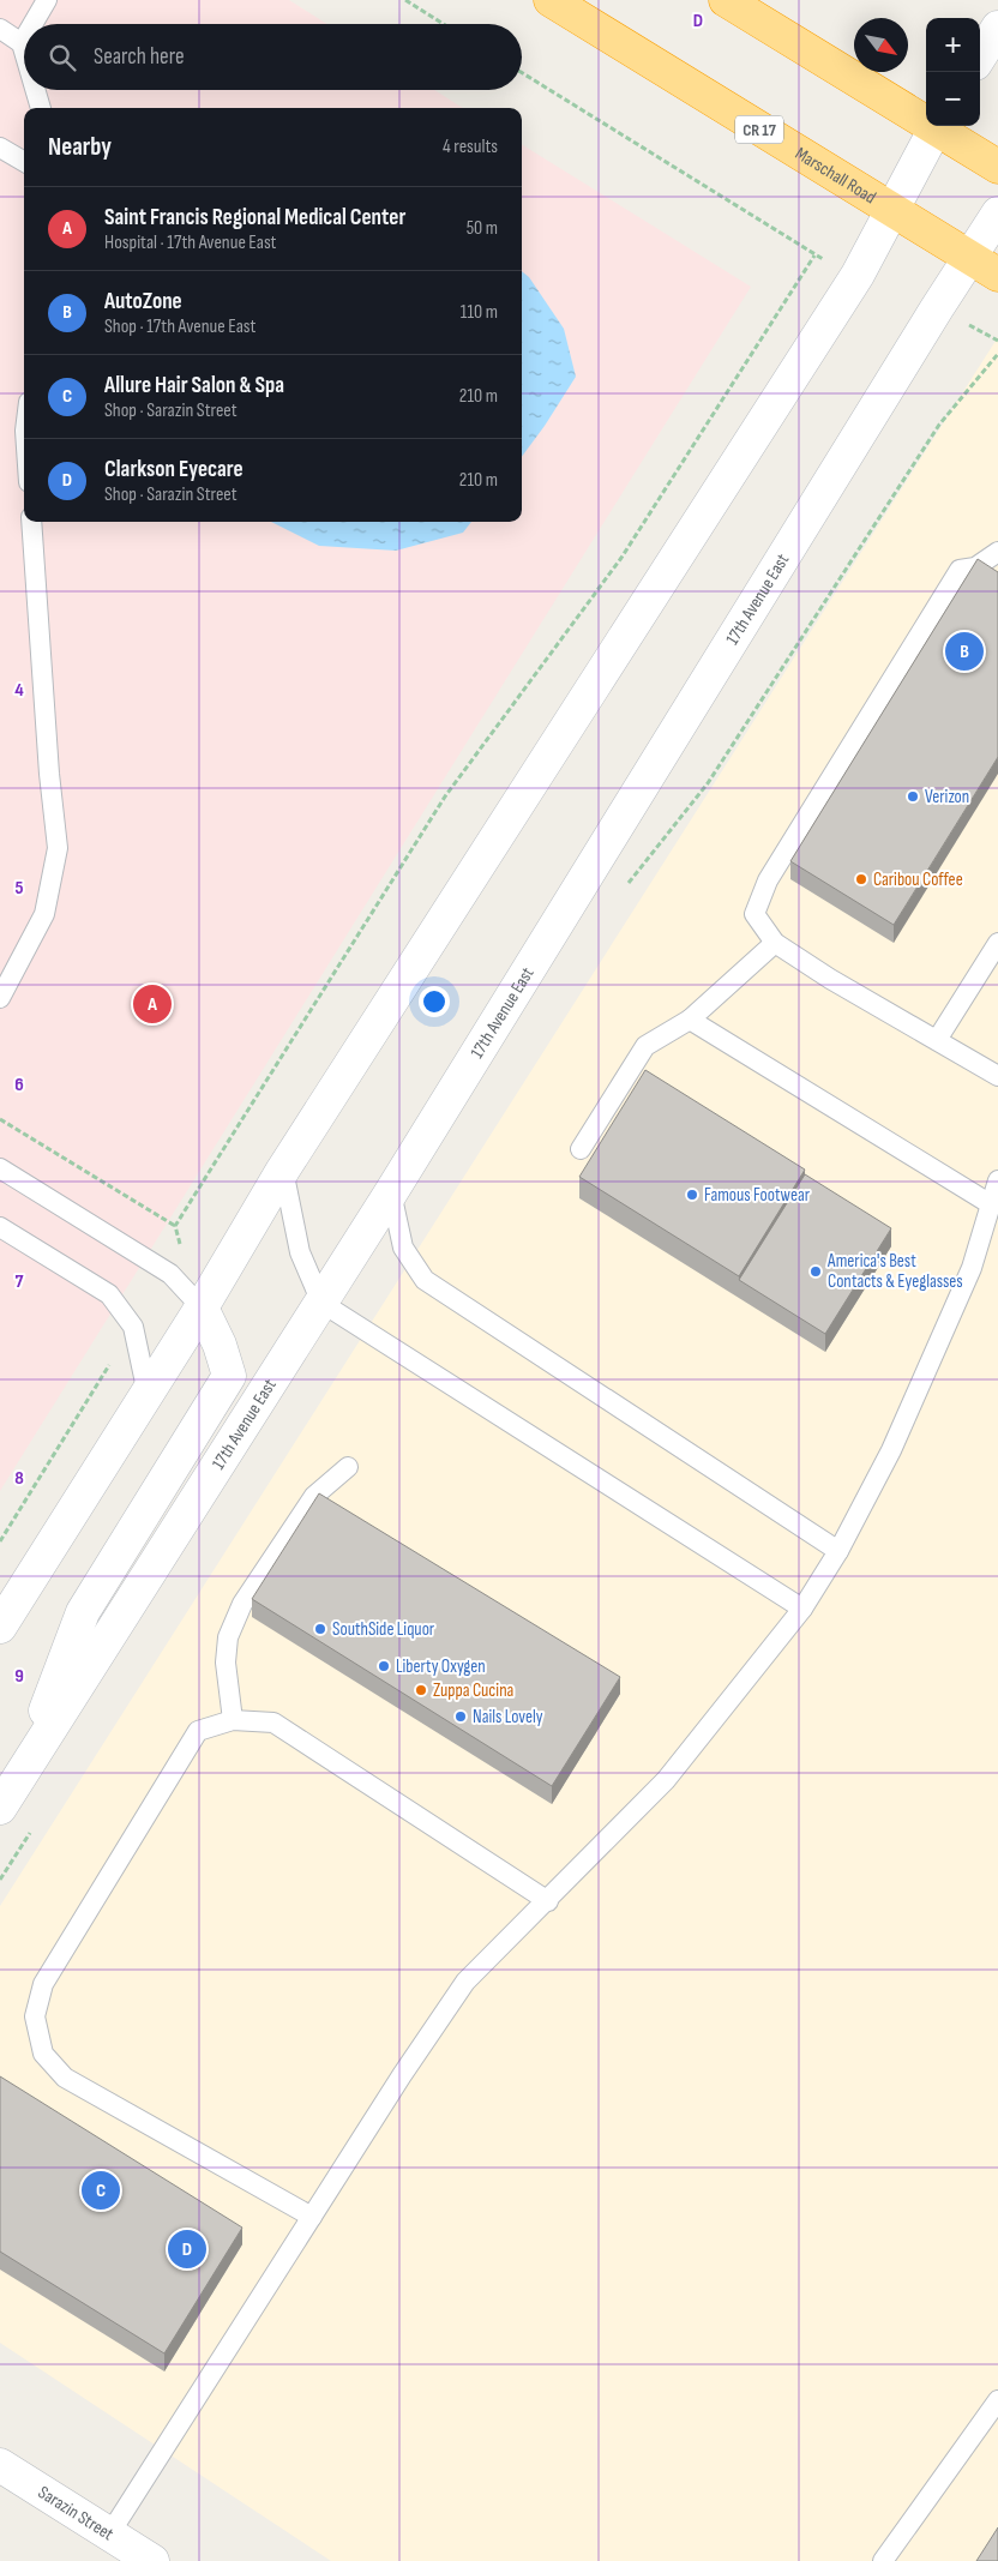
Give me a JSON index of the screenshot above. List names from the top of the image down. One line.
{"streets":{"highway":["CR 17","Marschall Road"],"street":["17th Avenue East","Sarazin Street"]},"crossings":[["Marschall Road","17th Avenue East"]],"places":["Verizon","Caribou Coffee","Famous Footwear","America's Best Contacts & Eyeglasses","SouthSide Liquor","Liberty Oxygen","Zuppa Cucina","Nails Lovely"],"north":"bottom right","page":{"map_buttons":["+","−"],"search":"Search here","heading":["Nearby","4 results"],"list":[{"mark":"A","name":"Saint Francis Regional Medical Center","note":"Hospital · 17th Avenue East","value":"50 m"},{"mark":"B","name":"AutoZone","note":"Shop · 17th Avenue East","value":"110 m"},{"mark":"C","name":"Allure Hair Salon & Spa","note":"Shop · Sarazin Street","value":"210 m"},{"mark":"D","name":"Clarkson Eyecare","note":"Shop · Sarazin Street","value":"210 m"}],"pins":["B","A","C","D"]},"grid":{"columns":["D"],"rows":["4","5","6","7","8","9"]}}
